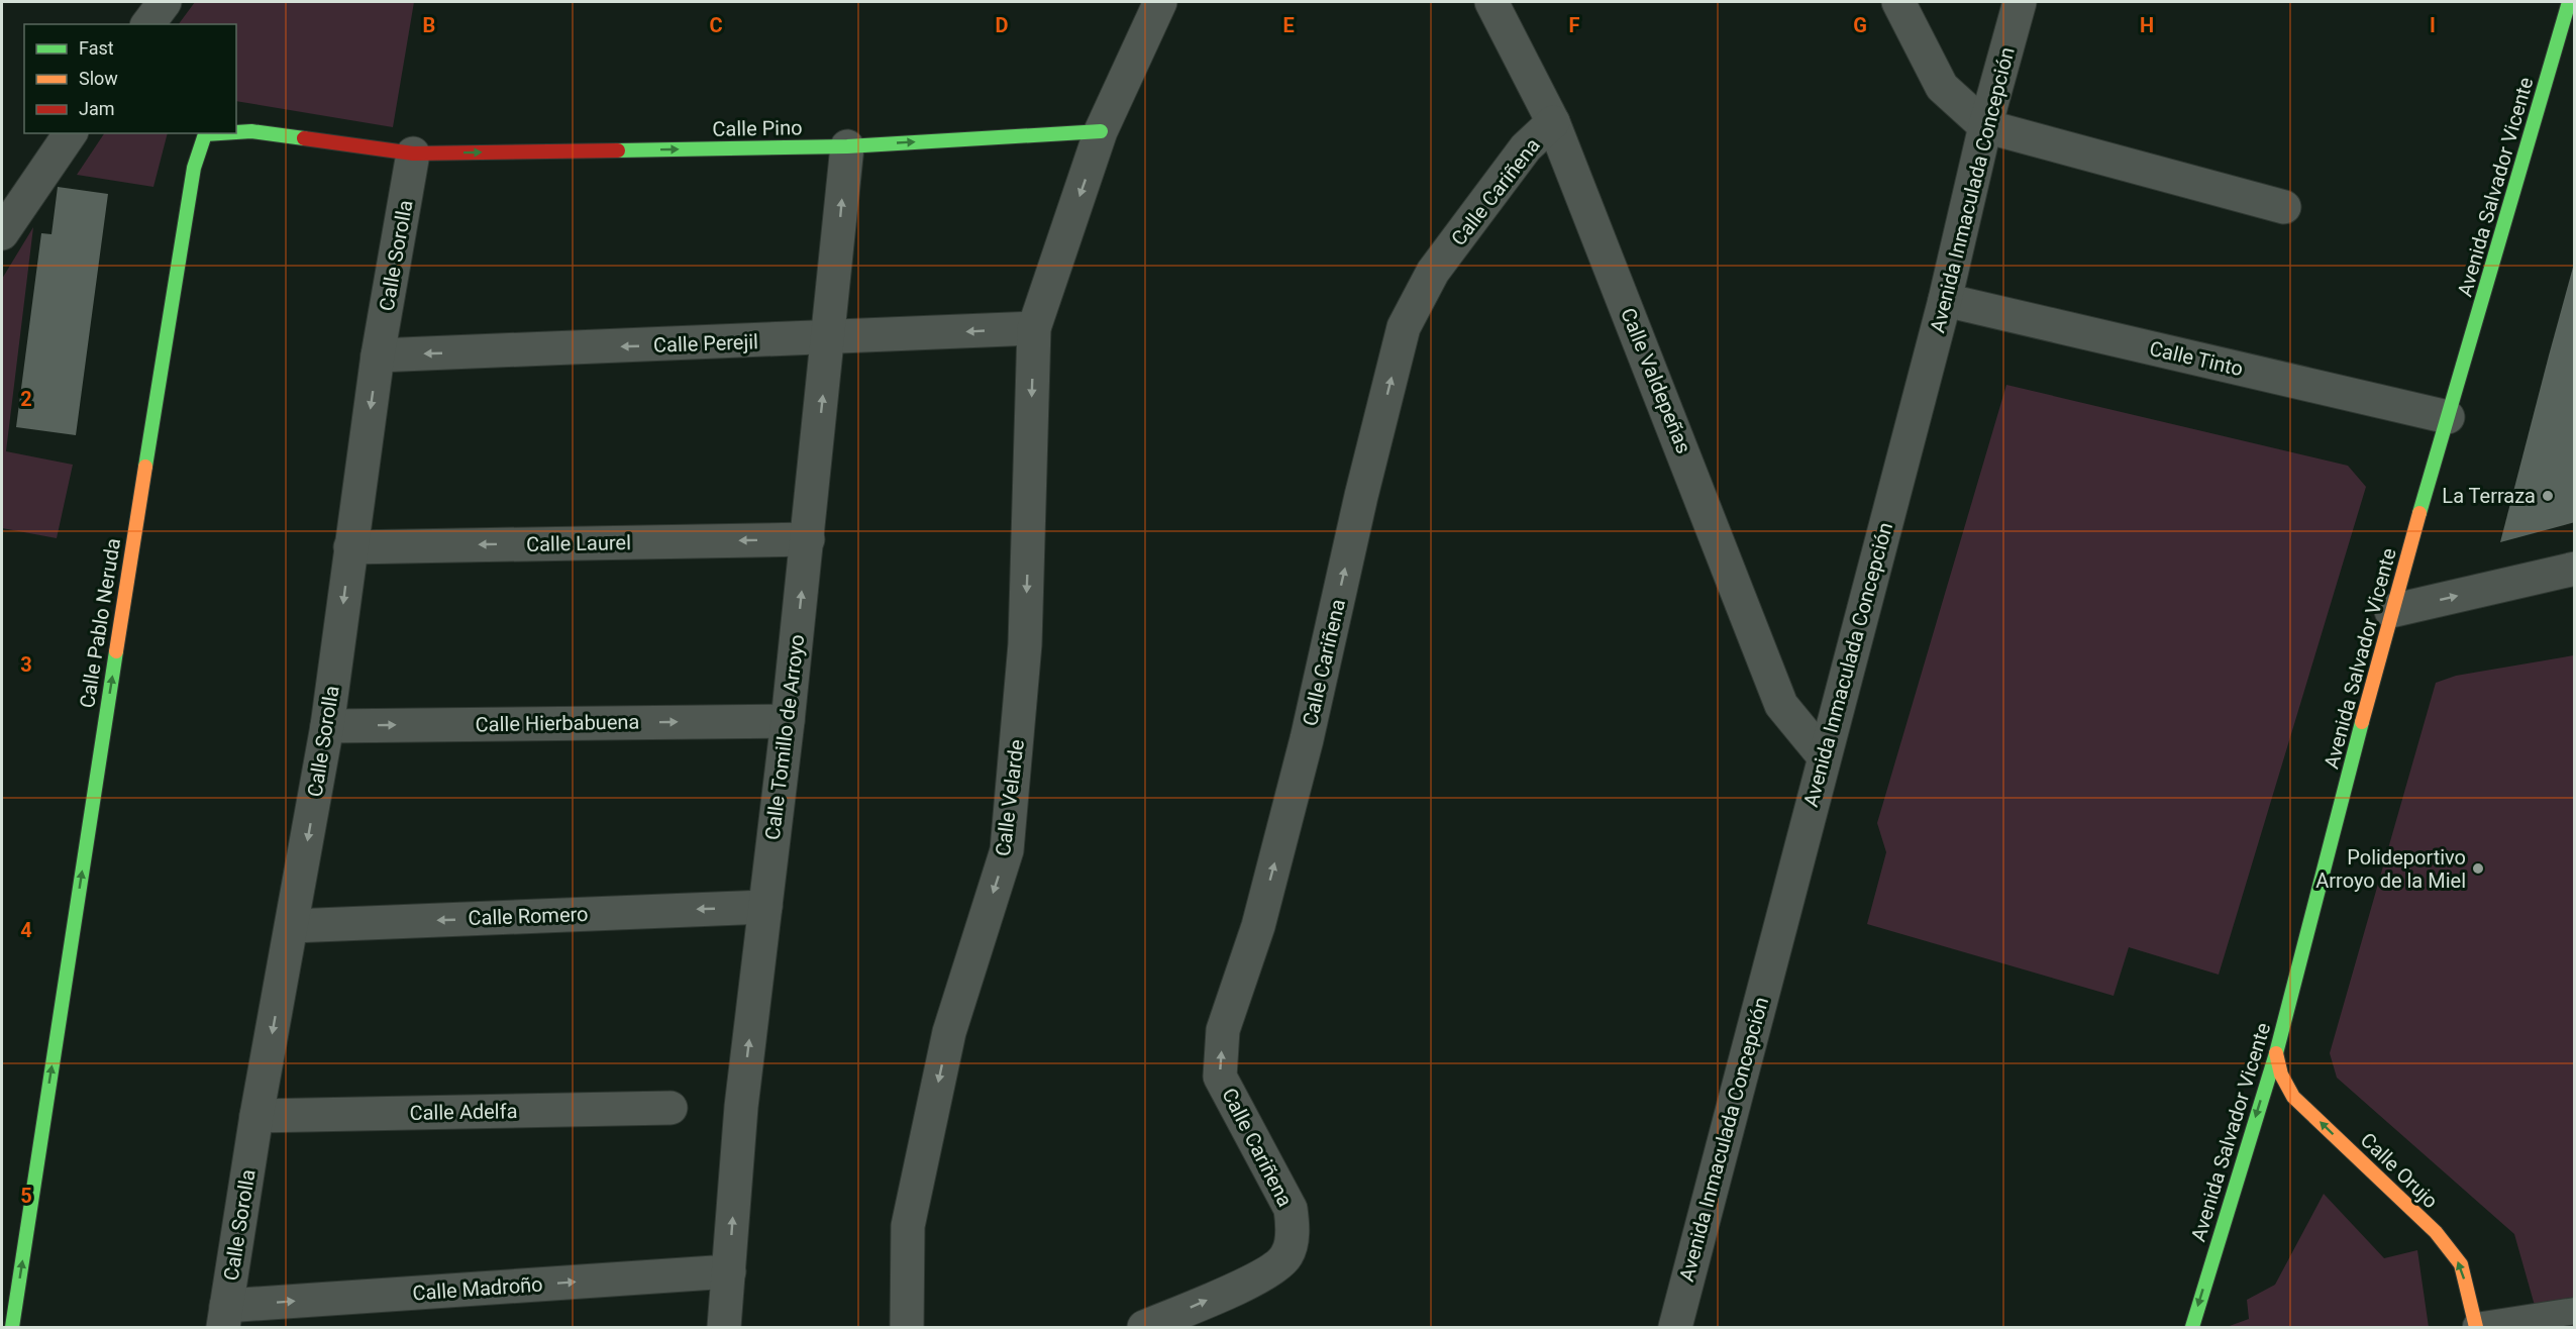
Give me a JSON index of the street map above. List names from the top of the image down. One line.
{"streets":{"street":["Calle Pino","Avenida Salvador Vicente","Avenida Inmaculada Concepción","Calle Cariñena","Calle Sorolla","Calle Perejil","Calle Tinto","Calle Valdepeñas","Calle Laurel","Calle Pablo Neruda","Calle Hierbabuena","Calle Tomillo de Arroyo","Calle Velarde","Calle Romero","Calle Adelfa","Calle Orujo","Calle Madroño"]},"crossings":[["Calle Pino","Calle Sorolla"],["Calle Pino","Calle Pablo Neruda"],["Calle Pino","Calle Tomillo de Arroyo"],["Calle Pino","Calle Velarde"],["Avenida Salvador Vicente","Calle Tinto"],["Avenida Salvador Vicente","Calle Orujo"],["Avenida Inmaculada Concepción","Calle Tinto"],["Avenida Inmaculada Concepción","Calle Valdepeñas"],["Calle Cariñena","Calle Valdepeñas"],["Calle Sorolla","Calle Perejil"],["Calle Sorolla","Calle Laurel"],["Calle Sorolla","Calle Pablo Neruda"],["Calle Sorolla","Calle Hierbabuena"],["Calle Sorolla","Calle Romero"],["Calle Sorolla","Calle Adelfa"],["Calle Sorolla","Calle Madroño"],["Calle Perejil","Calle Tomillo de Arroyo"],["Calle Perejil","Calle Velarde"],["Calle Laurel","Calle Tomillo de Arroyo"],["Calle Hierbabuena","Calle Tomillo de Arroyo"],["Calle Tomillo de Arroyo","Calle Romero"],["Calle Tomillo de Arroyo","Calle Madroño"]],"one_way":["Calle Pino","Calle Cariñena","Calle Sorolla","Calle Perejil","Calle Laurel","Calle Pablo Neruda","Calle Hierbabuena","Calle Tomillo de Arroyo","Calle Velarde","Calle Romero","Calle Orujo","Calle Madroño"],"places":["La Terraza","Polideportivo Arroyo de la Miel"],"legend":["Fast","Slow","Jam"],"grid":{"columns":["B","C","D","E","F","G","H","I"],"rows":["2","3","4","5"]}}
